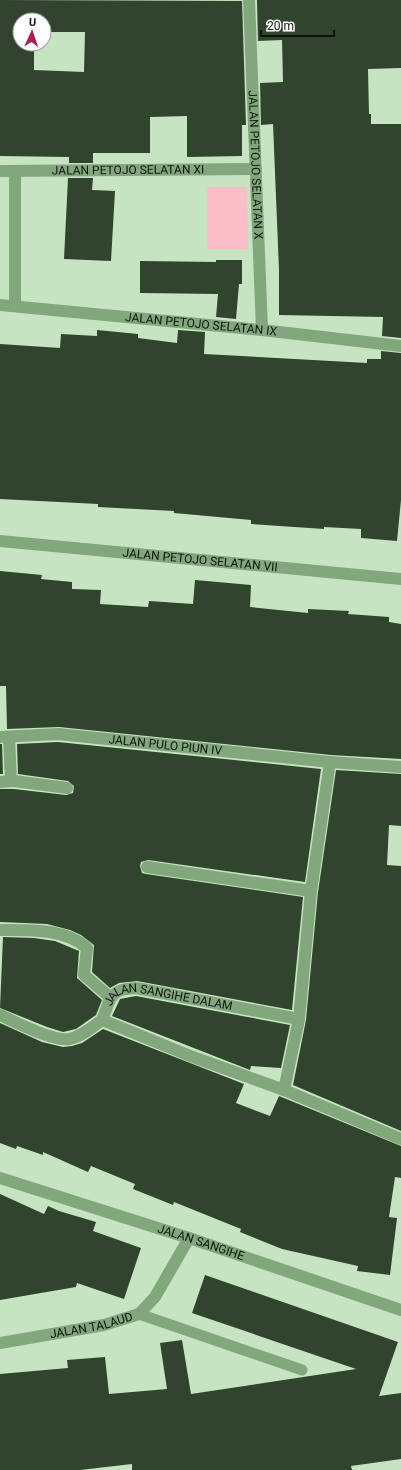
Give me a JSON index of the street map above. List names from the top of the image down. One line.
{"streets":{"street":["JALAN PETOJO SELATAN X","JALAN PETOJO SELATAN XI","JALAN PETOJO SELATAN IX","JALAN PETOJO SELATAN VII","JALAN PULO PIUN IV","JALAN SANGIHE DALAM","JALAN SANGIHE","JALAN TALAUD"]},"crossings":[["JALAN PETOJO SELATAN X","JALAN PETOJO SELATAN XI"],["JALAN PETOJO SELATAN X","JALAN PETOJO SELATAN IX"],["JALAN SANGIHE","JALAN TALAUD"]],"scale_bar":"20 m","north":"top"}
